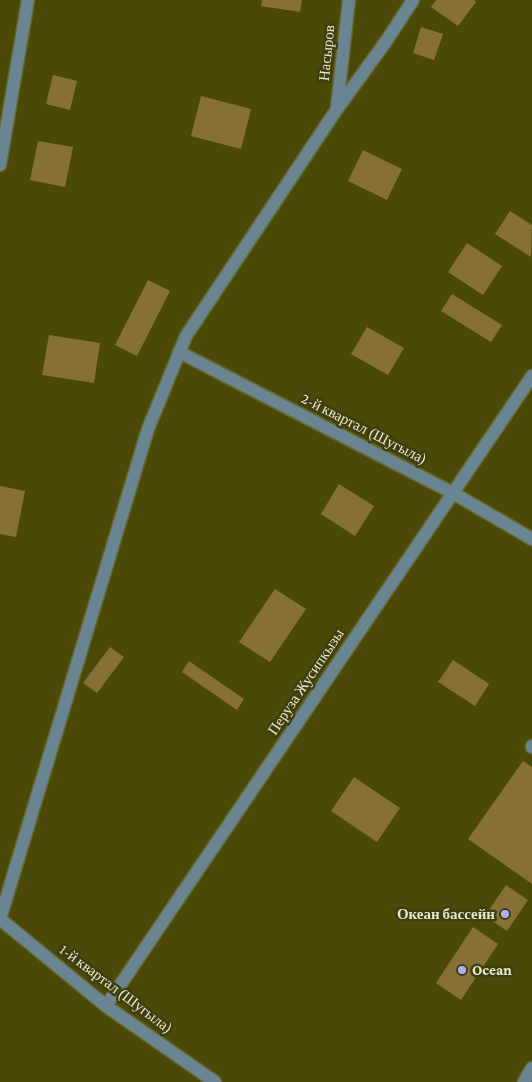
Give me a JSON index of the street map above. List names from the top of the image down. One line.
{"streets":{"street":["Насыров","2-й квартал (Шугыла)","Перуза Жусипкызы","1-й квартал (Шугыла)"]},"crossings":[["2-й квартал (Шугыла)","Перуза Жусипкызы"],["Перуза Жусипкызы","1-й квартал (Шугыла)"]],"places":["Океан бассейн","Ocean"]}
